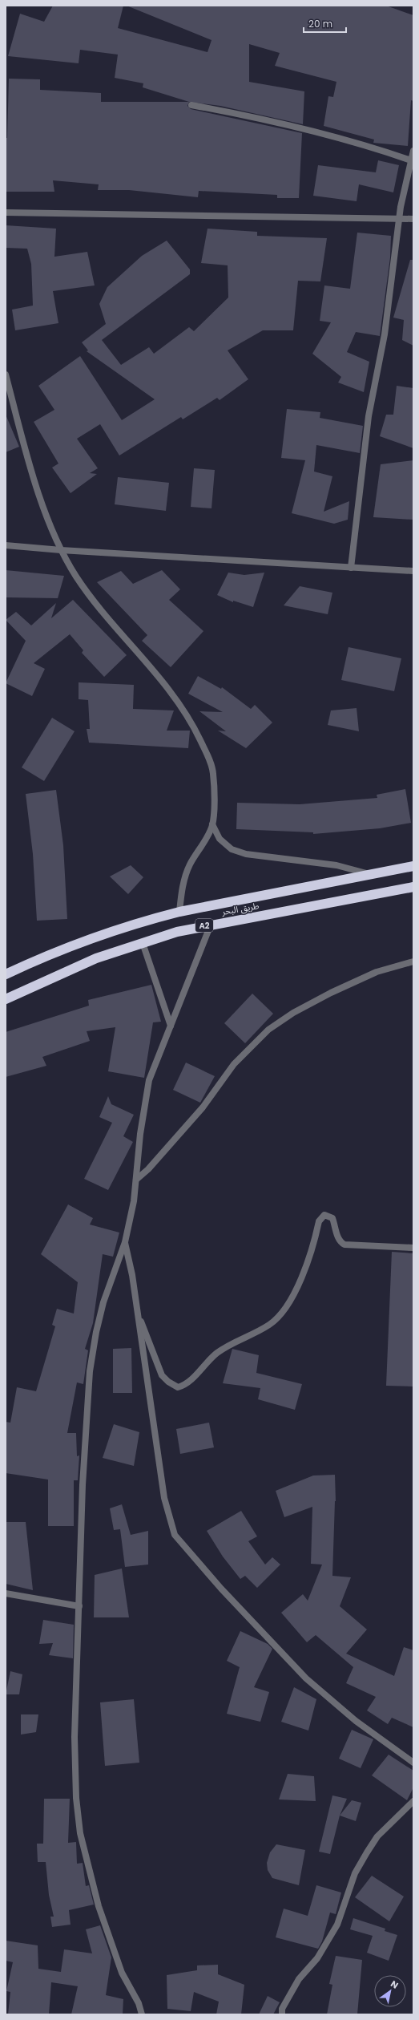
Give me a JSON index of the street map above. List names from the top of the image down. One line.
{"streets":{"highway":["طريق البحر","A2"]},"scale_bar":"20 m","north":"top right"}
